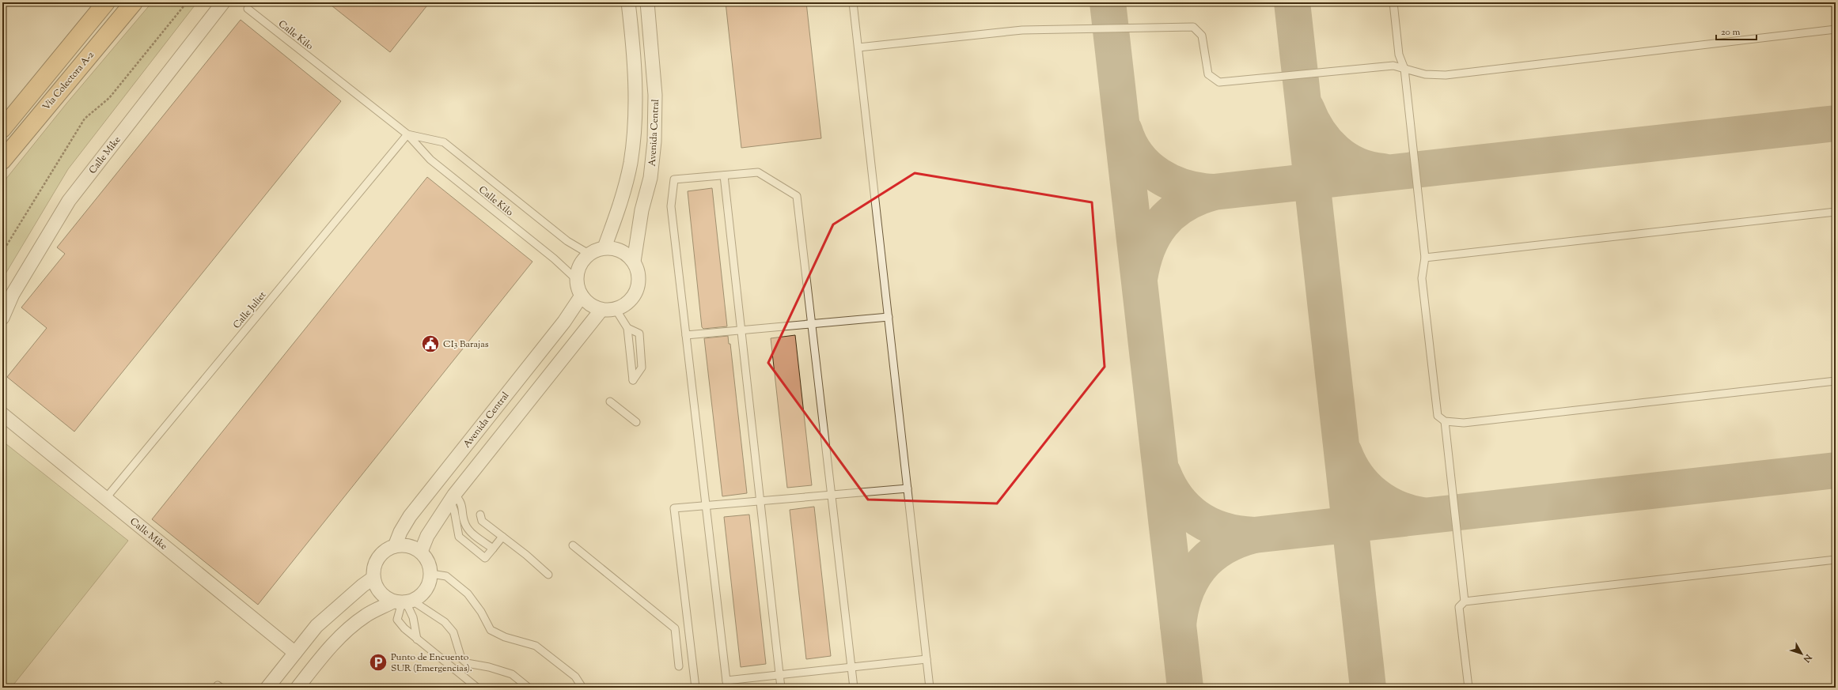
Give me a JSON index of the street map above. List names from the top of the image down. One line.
{"streets":{"main road":["Vía Colectora A-2"],"street":["Avenida Central","Calle Mike"],"lane":["Calle Kilo","Calle Juliet"]},"crossings":[["Calle Kilo","Avenida Central"],["Calle Kilo","Calle Juliet"],["Calle Mike","Calle Juliet"]],"places":{"public building":["CI3 Barajas"],"parking":["Punto de Encuento SUR (Emergencias)."]},"scale_bar":"20 m","north":"bottom right"}
